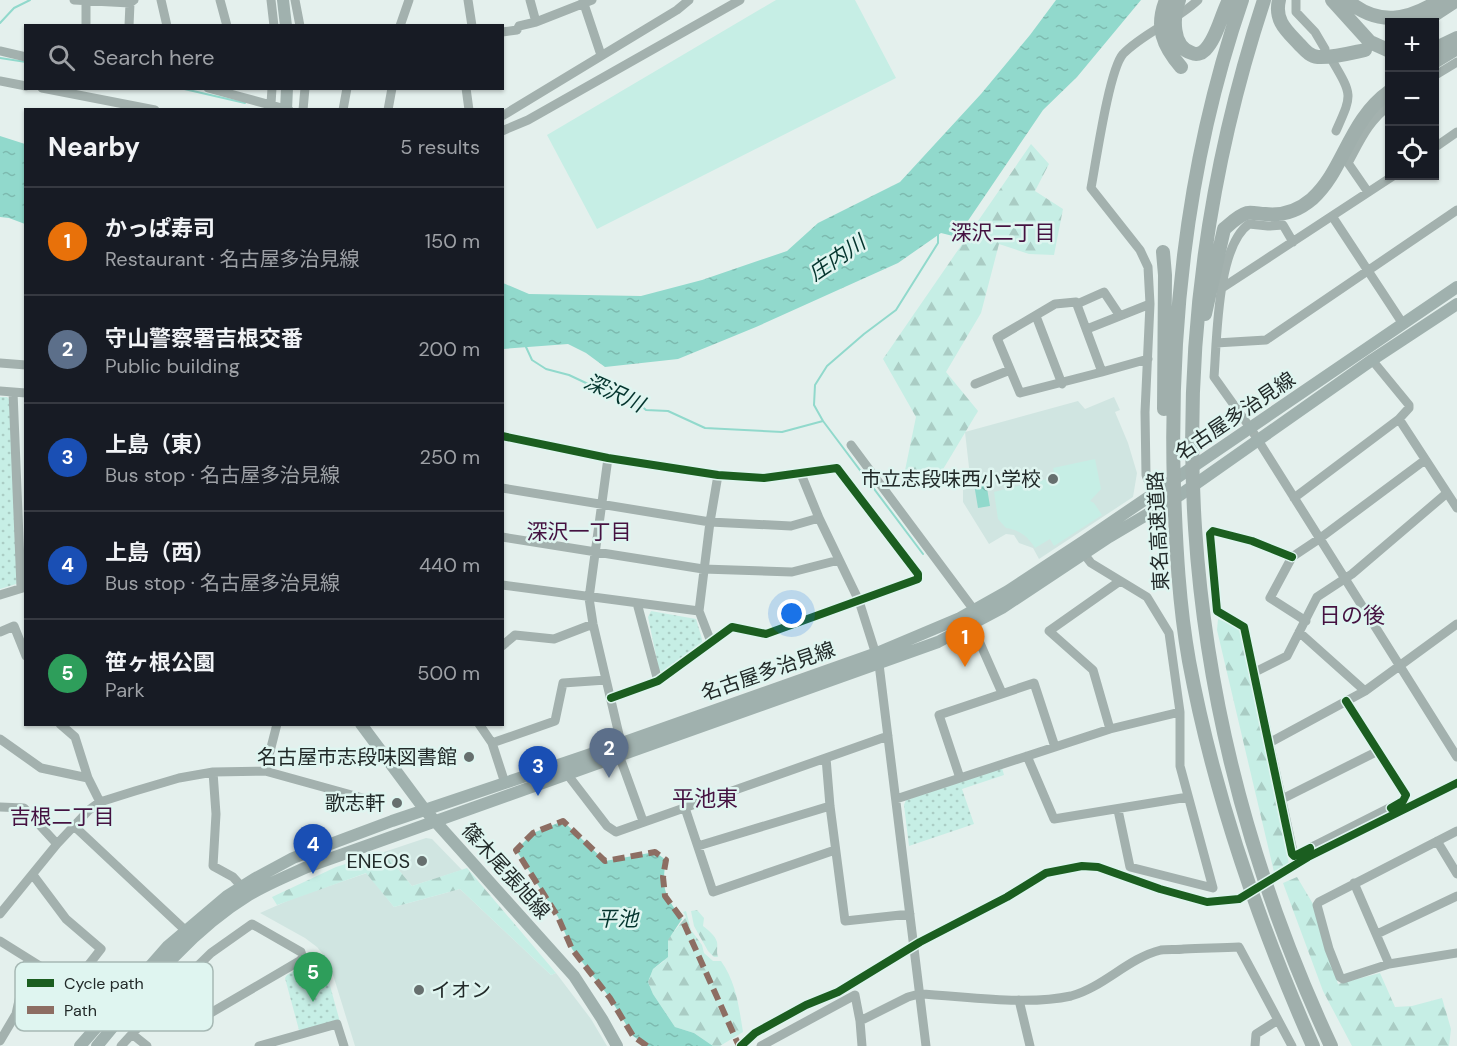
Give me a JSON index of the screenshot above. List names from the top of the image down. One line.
{"streets":{"highway":["東名高速道路"],"main road":["名古屋多治見線","篠木尾張旭線"]},"crossings":[["名古屋多治見線","篠木尾張旭線"]],"districts":["深沢二丁目","深沢一丁目","日の後","平池東","吉根二丁目"],"water":["庄内川","深沢川","平池"],"places":["市立志段味西小学校","名古屋市志段味図書館","歌志軒","ENEOS","イオン"],"legend":["Cycle path","Path"],"page":{"map_buttons":["+","−"],"search":"Search here","heading":["Nearby","5 results"],"list":[{"mark":"1","name":"かっぱ寿司","note":"Restaurant · 名古屋多治見線","value":"150 m"},{"mark":"2","name":"守山警察署吉根交番","note":"Public building","value":"200 m"},{"mark":"3","name":"上島（東）","note":"Bus stop · 名古屋多治見線","value":"250 m"},{"mark":"4","name":"上島（西）","note":"Bus stop · 名古屋多治見線","value":"440 m"},{"mark":"5","name":"笹ヶ根公園","note":"Park","value":"500 m"}],"pins":["1","2","3","4","5"]}}
